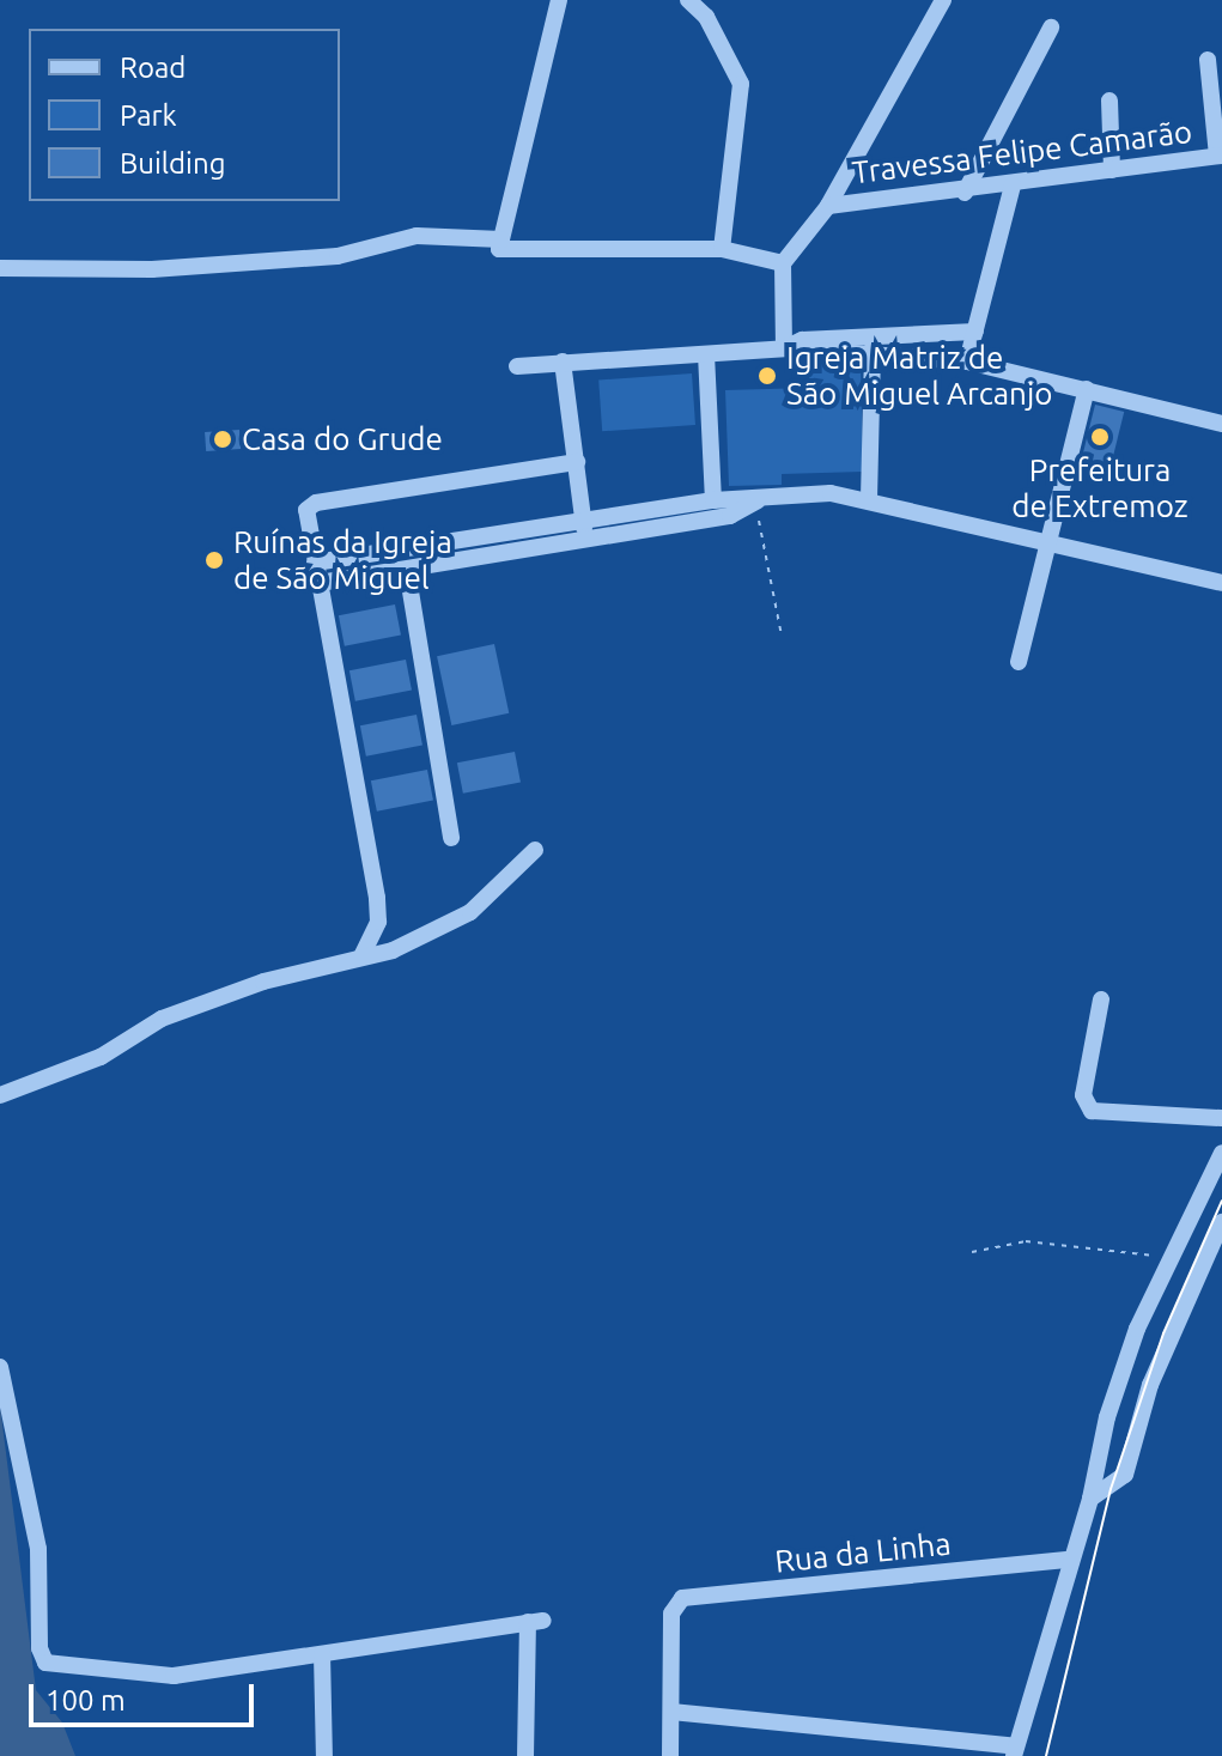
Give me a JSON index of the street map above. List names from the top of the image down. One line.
{"streets":{"street":["Travessa Felipe Camarão","Rua da Linha"]},"places":["Igreja Matriz de São Miguel Arcanjo","Prefeitura de Extremoz","Casa do Grude","Ruínas da Igreja de São Miguel"],"legend":["Road","Park","Building"],"scale_bar":"100 m"}
